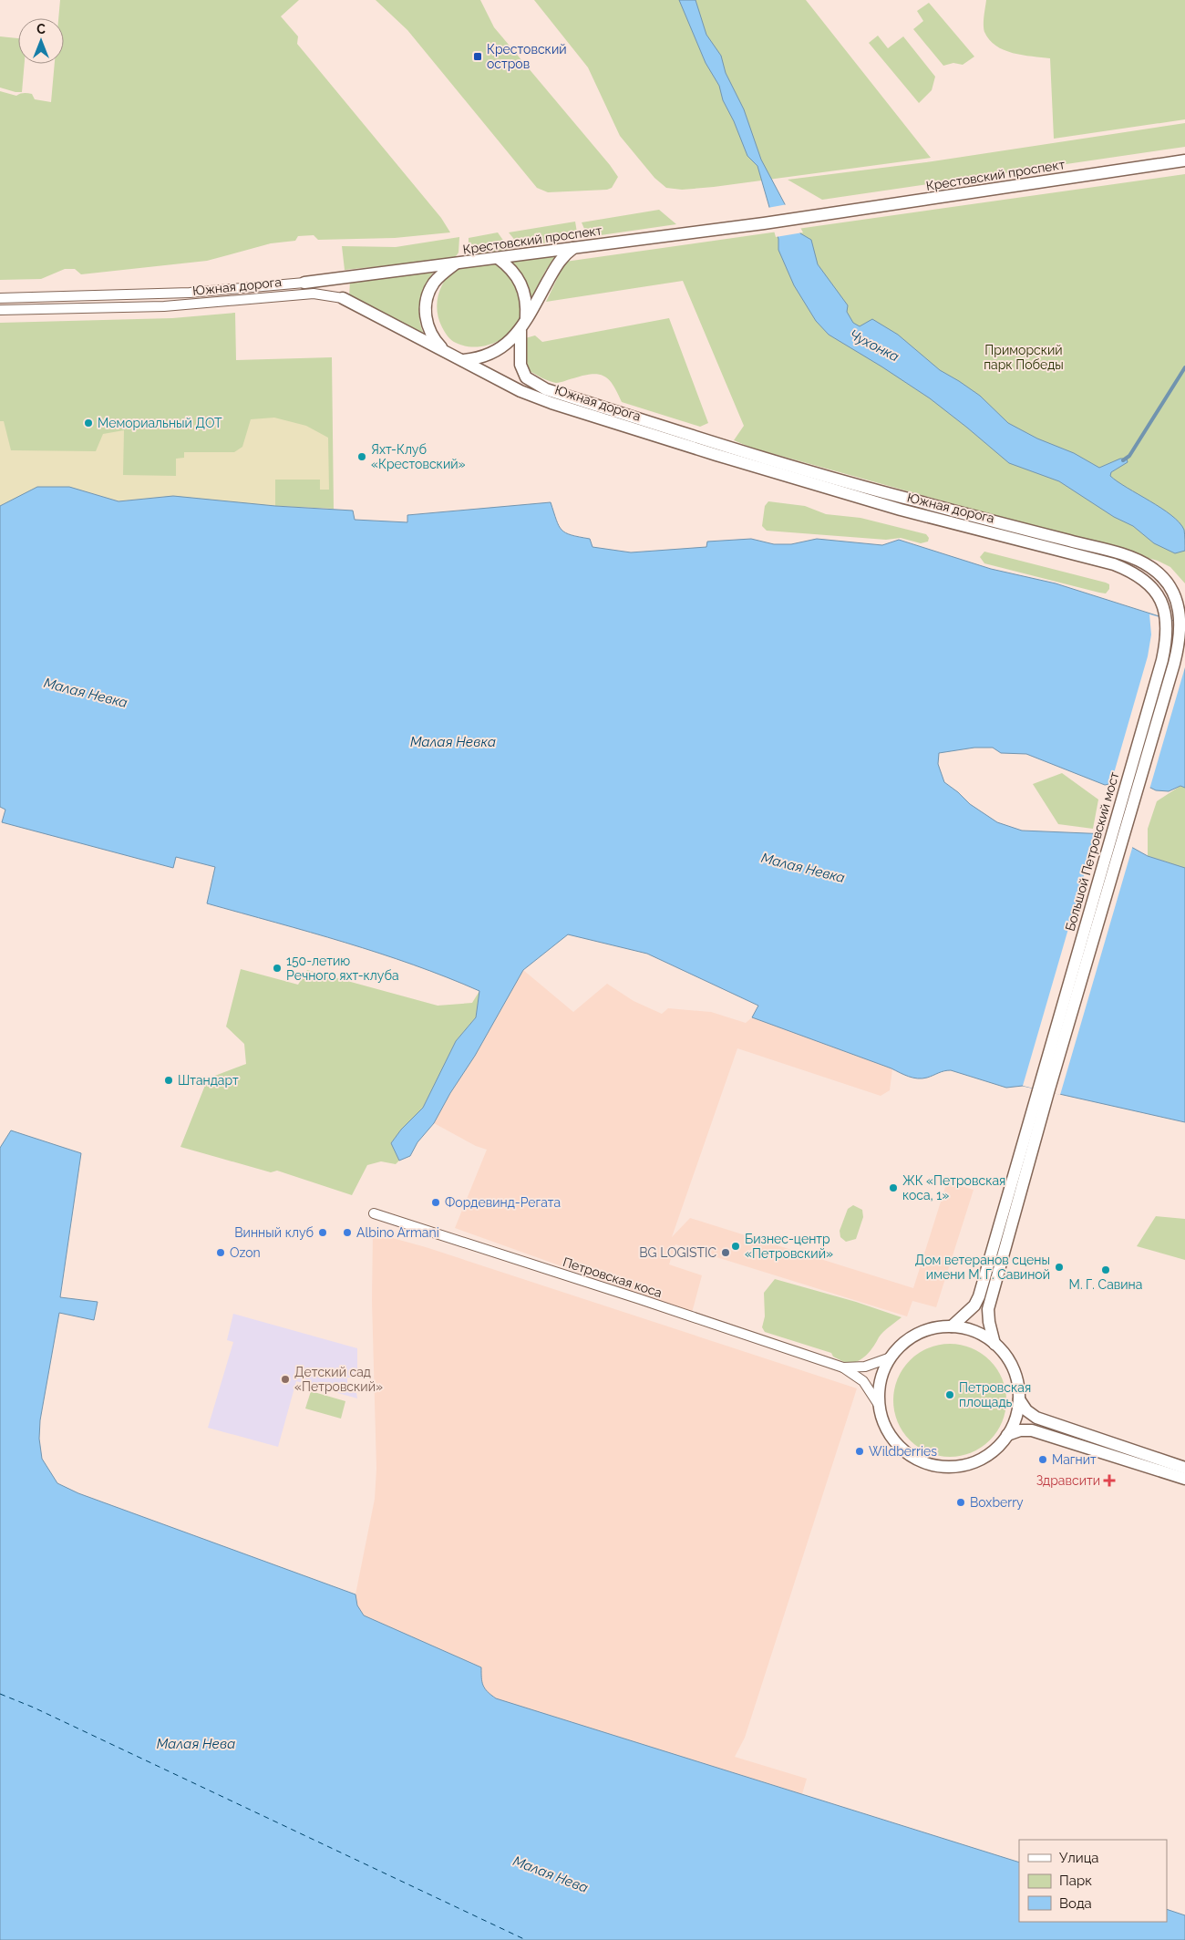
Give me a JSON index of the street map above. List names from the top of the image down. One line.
{"streets":{"street":["Крестовский проспект","Южная дорога","Большой Петровский мост","Петровская коса"]},"crossings":[["Крестовский проспект","Южная дорога"],["Южная дорога","Большой Петровский мост"],["Большой Петровский мост","Петровская коса"]],"water":["Чухонка","Малая Невка","Малая Нева"],"parks":["Приморский парк Победы"],"places":{"transit":["Крестовский остров"],"other":["Мемориальный ДОТ","Яхт-Клуб «Крестовский»","150-летию Речного яхт-клуба","Штандарт","ЖК «Петровская коса, 1»","Фордевинд-Регата","Винный клуб","Albino Armani","Бизнес-центр «Петровский»","Ozon","BG LOGISTIC","Дом ветеранов сцены имени М. Г. Савиной","М. Г. Савина","Детский сад «Петровский»","Петровская площадь","Wildberries","Магнит","Boxberry"],"health":["Здравсити"]},"legend":["Улица","Парк","Вода"],"north":"top"}
